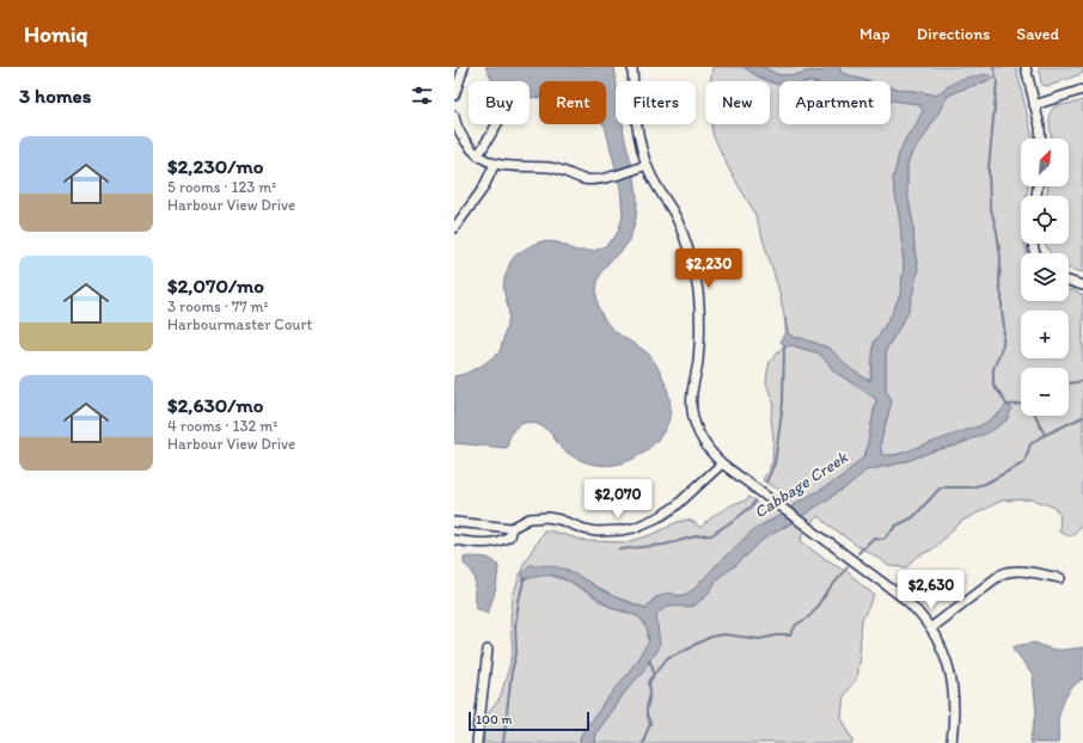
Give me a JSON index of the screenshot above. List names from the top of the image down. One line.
{"water":["Cabbage Creek"],"scale_bar":"100 m","north":"top right","page":{"header":"Homiq","nav":["Map","Directions","Saved"],"heading":"3 homes","chip":["Buy","Rent","Filters","New","Apartment"],"list":[{"name":"$2,230/mo","note":"5 rooms · 123 m² · Harbour View Drive"},{"name":"$2,070/mo","note":"3 rooms · 77 m² · Harbourmaster Court"},{"name":"$2,630/mo","note":"4 rooms · 132 m² · Harbour View Drive"}],"map_buttons":["+","−"],"price":["$2,230","$2,070","$2,630"],"scale":"100 m"}}
